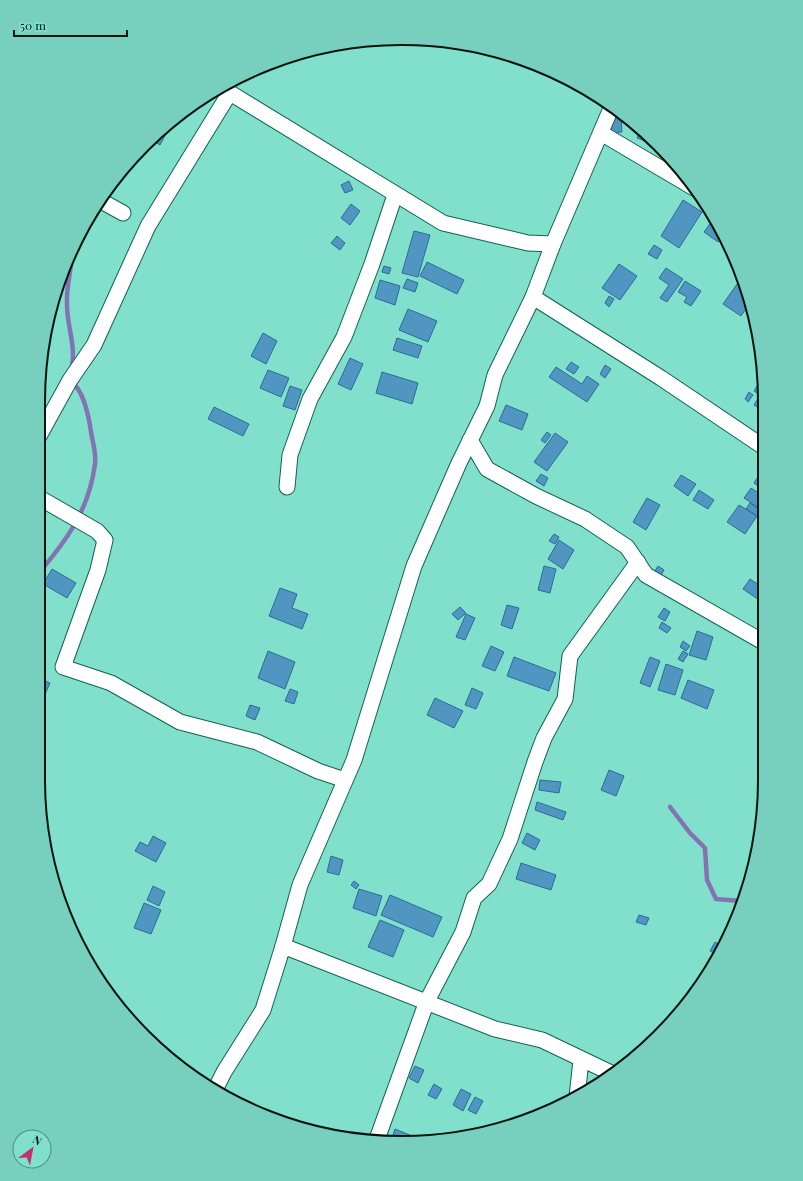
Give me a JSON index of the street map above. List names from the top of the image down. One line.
{"scale_bar":"50 m","north":"top right"}
